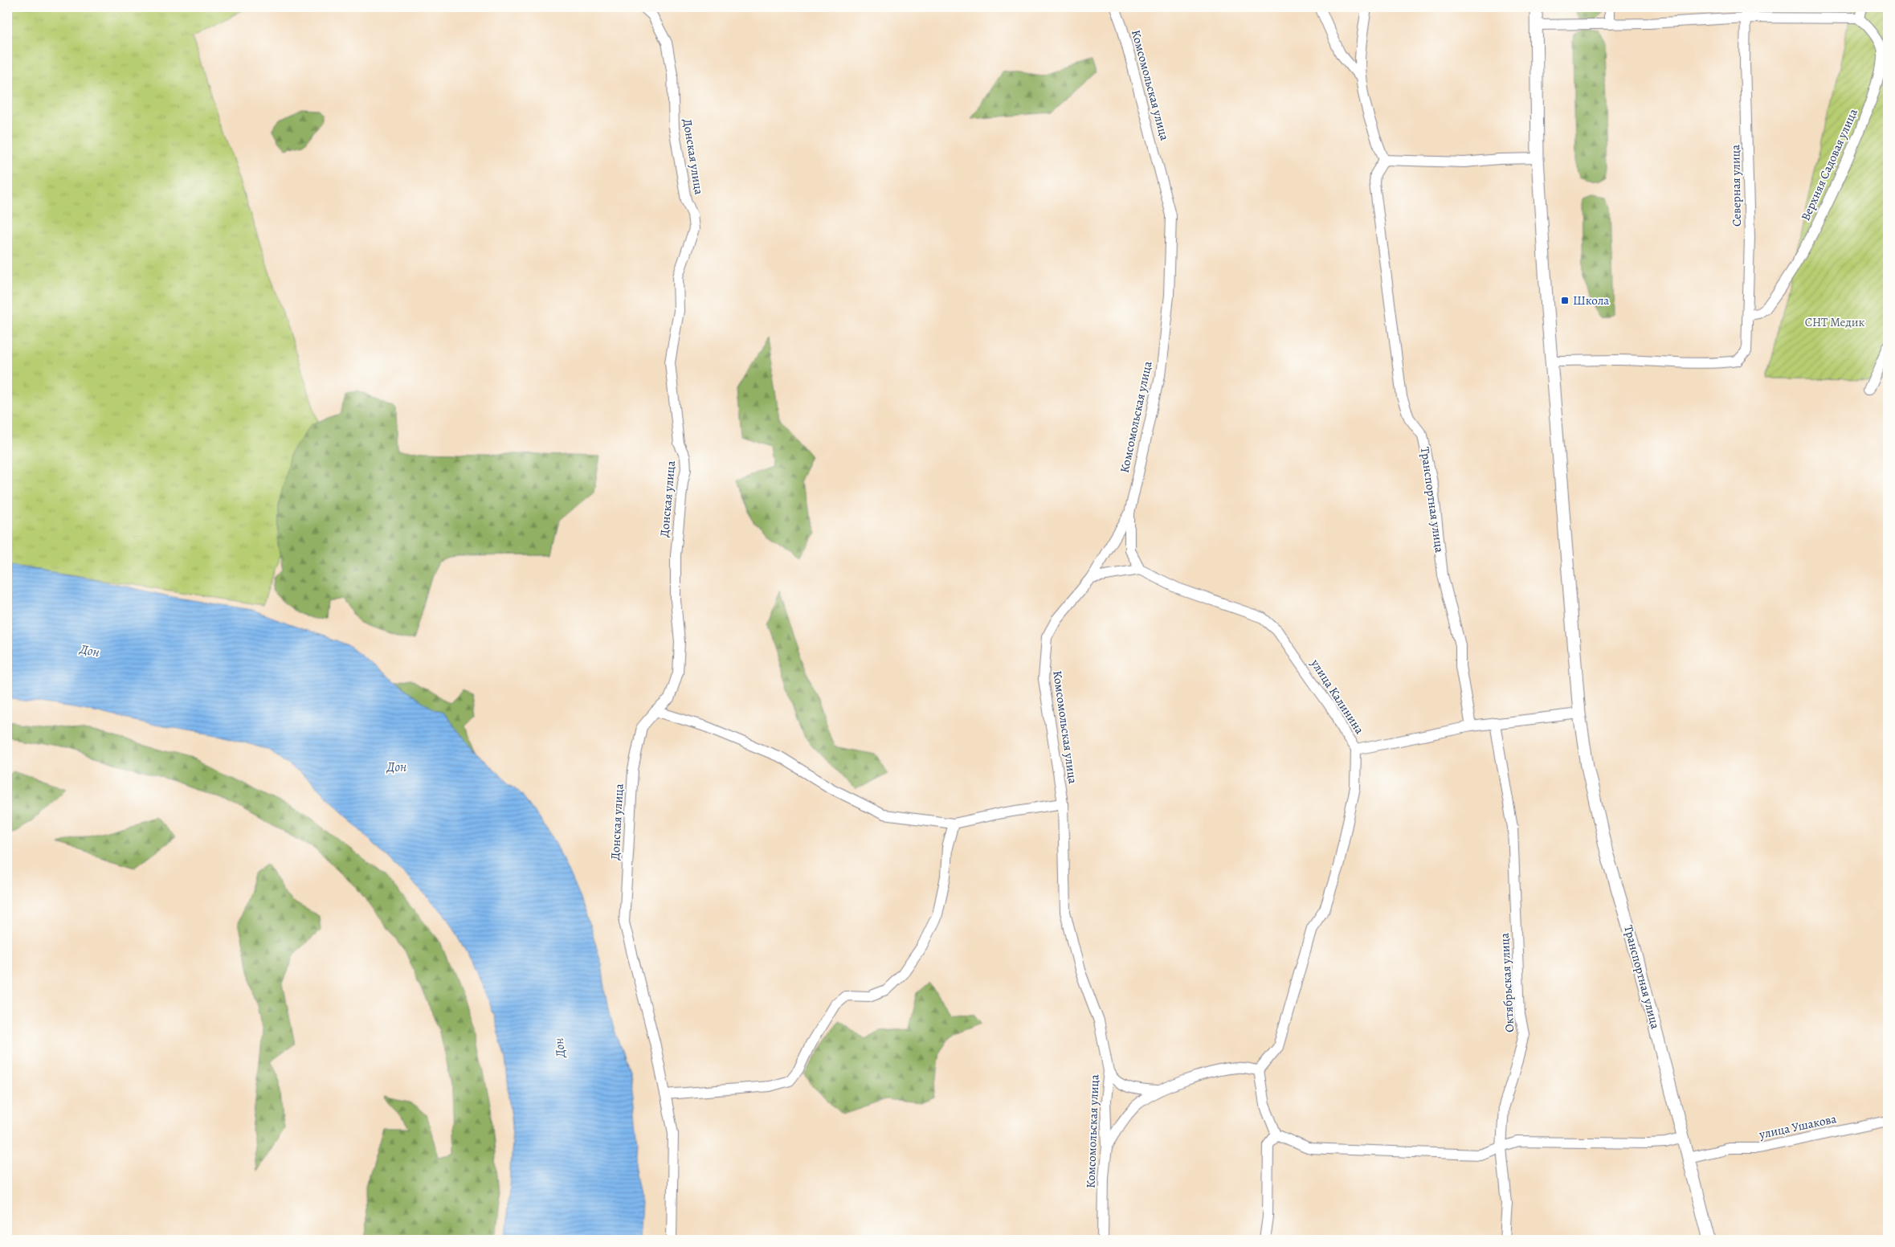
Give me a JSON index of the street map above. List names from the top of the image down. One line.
{"streets":{"main road":["Транспортная улица"],"street":["Комсомольская улица","Донская улица","Верхняя Садовая улица","Северная улица","улица Калинина","Октябрьская улица","улица Ушакова"]},"crossings":[["Верхняя Садовая улица","Северная улица"],["Северная улица","Транспортная улица"],["Транспортная улица","улица Ушакова"]],"water":["Дон"],"parks":["СНТ Медик"],"places":{"transit":["Школа"]}}
